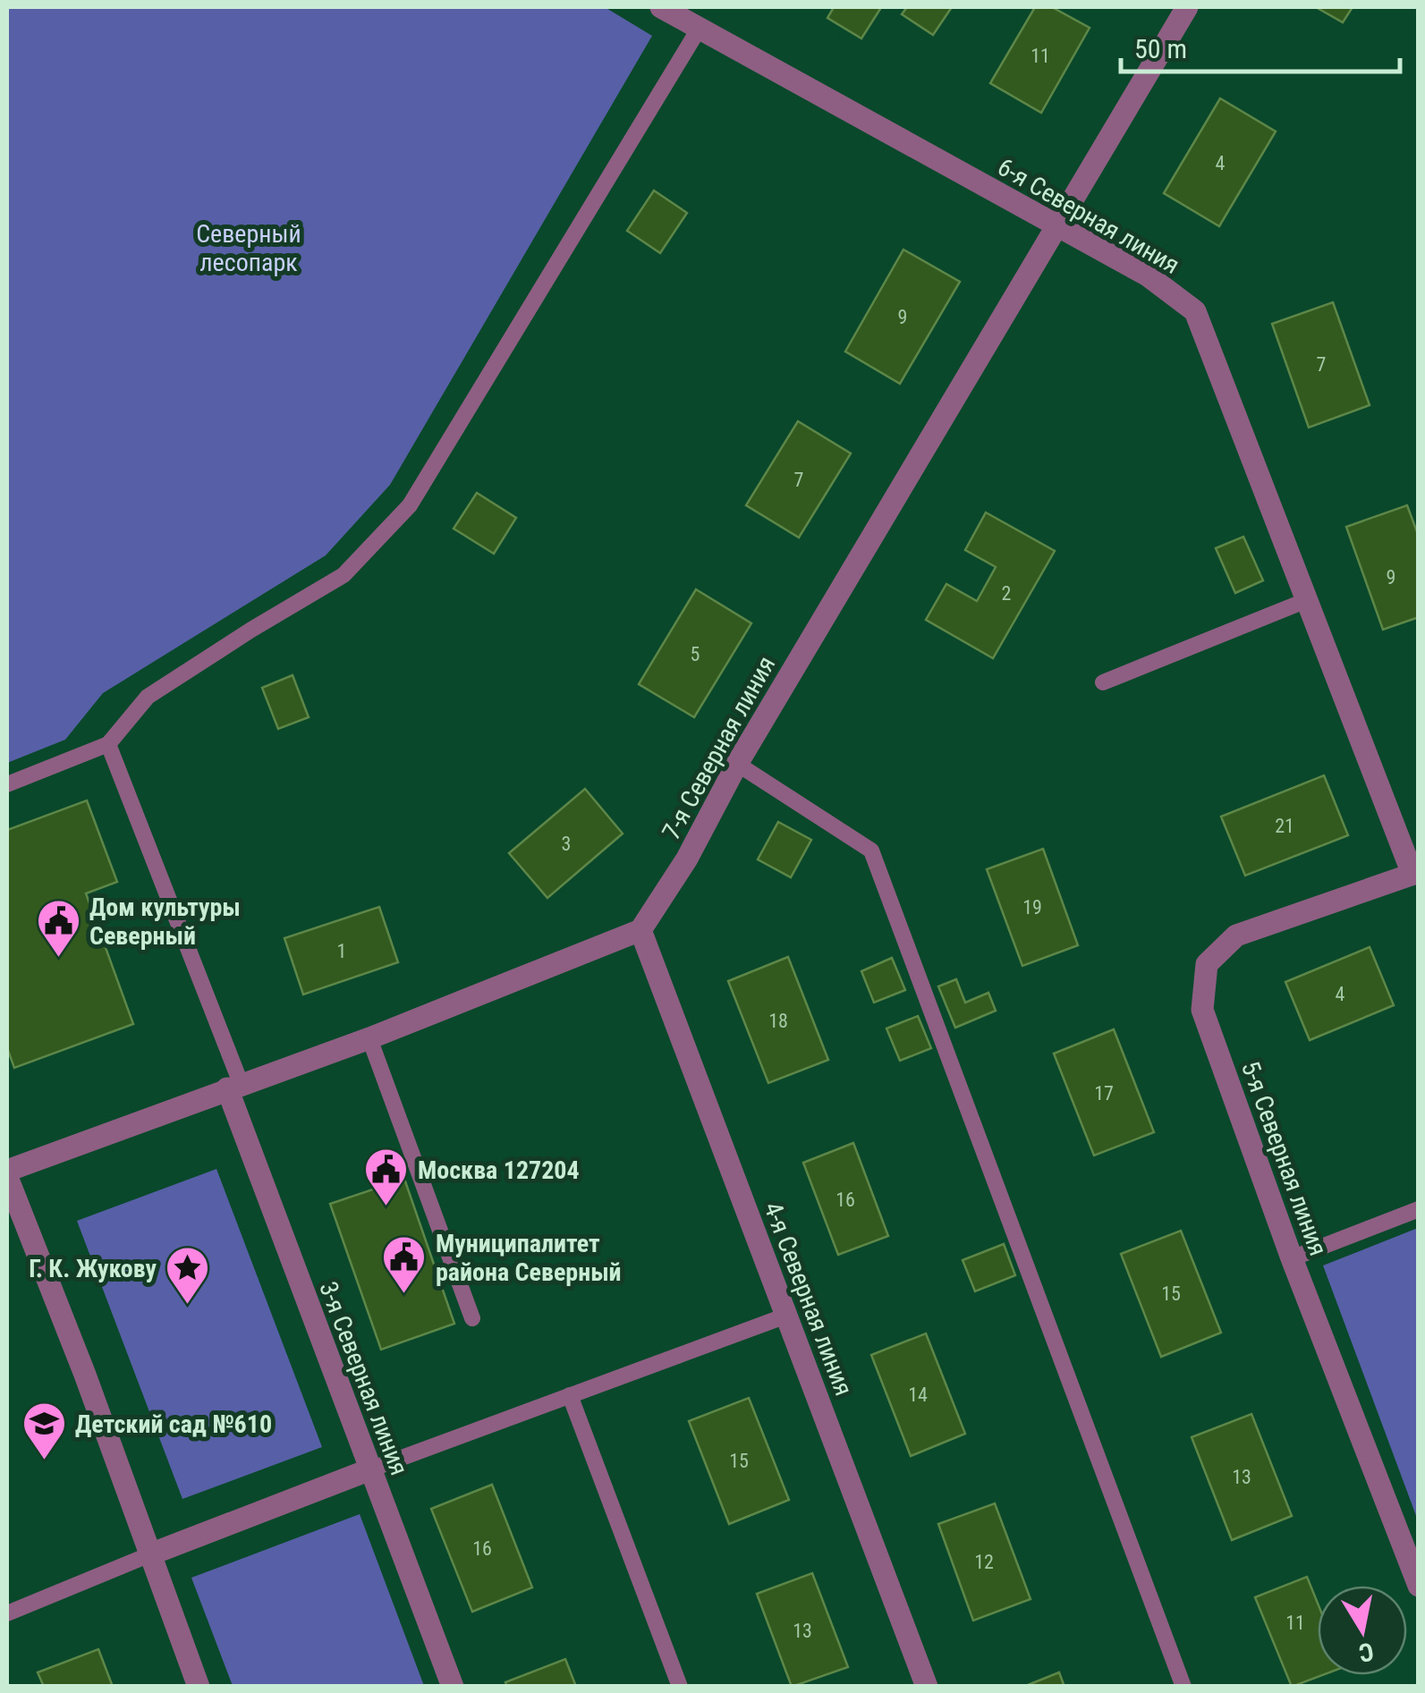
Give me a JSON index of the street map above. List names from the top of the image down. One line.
{"streets":{"street":["6-я Северная линия","7-я Северная линия","5-я Северная линия","4-я Северная линия","3-я Северная линия"]},"crossings":[["6-я Северная линия","7-я Северная линия"],["6-я Северная линия","5-я Северная линия"],["7-я Северная линия","4-я Северная линия"]],"parks":["Северный лесопарк"],"places":{"public building":["Дом культуры Северный","Москва 127204","Муниципалитет района Северный"],"place":["Г. К. Жукову"],"school or university":["Детский сад №610"]},"house_numbers":["11","4","9","7","7","9","2","5","21","3","19","1","4","18","17","16","15","14","15","13","16","12","11","13"],"scale_bar":"50 m","north":"bottom"}
